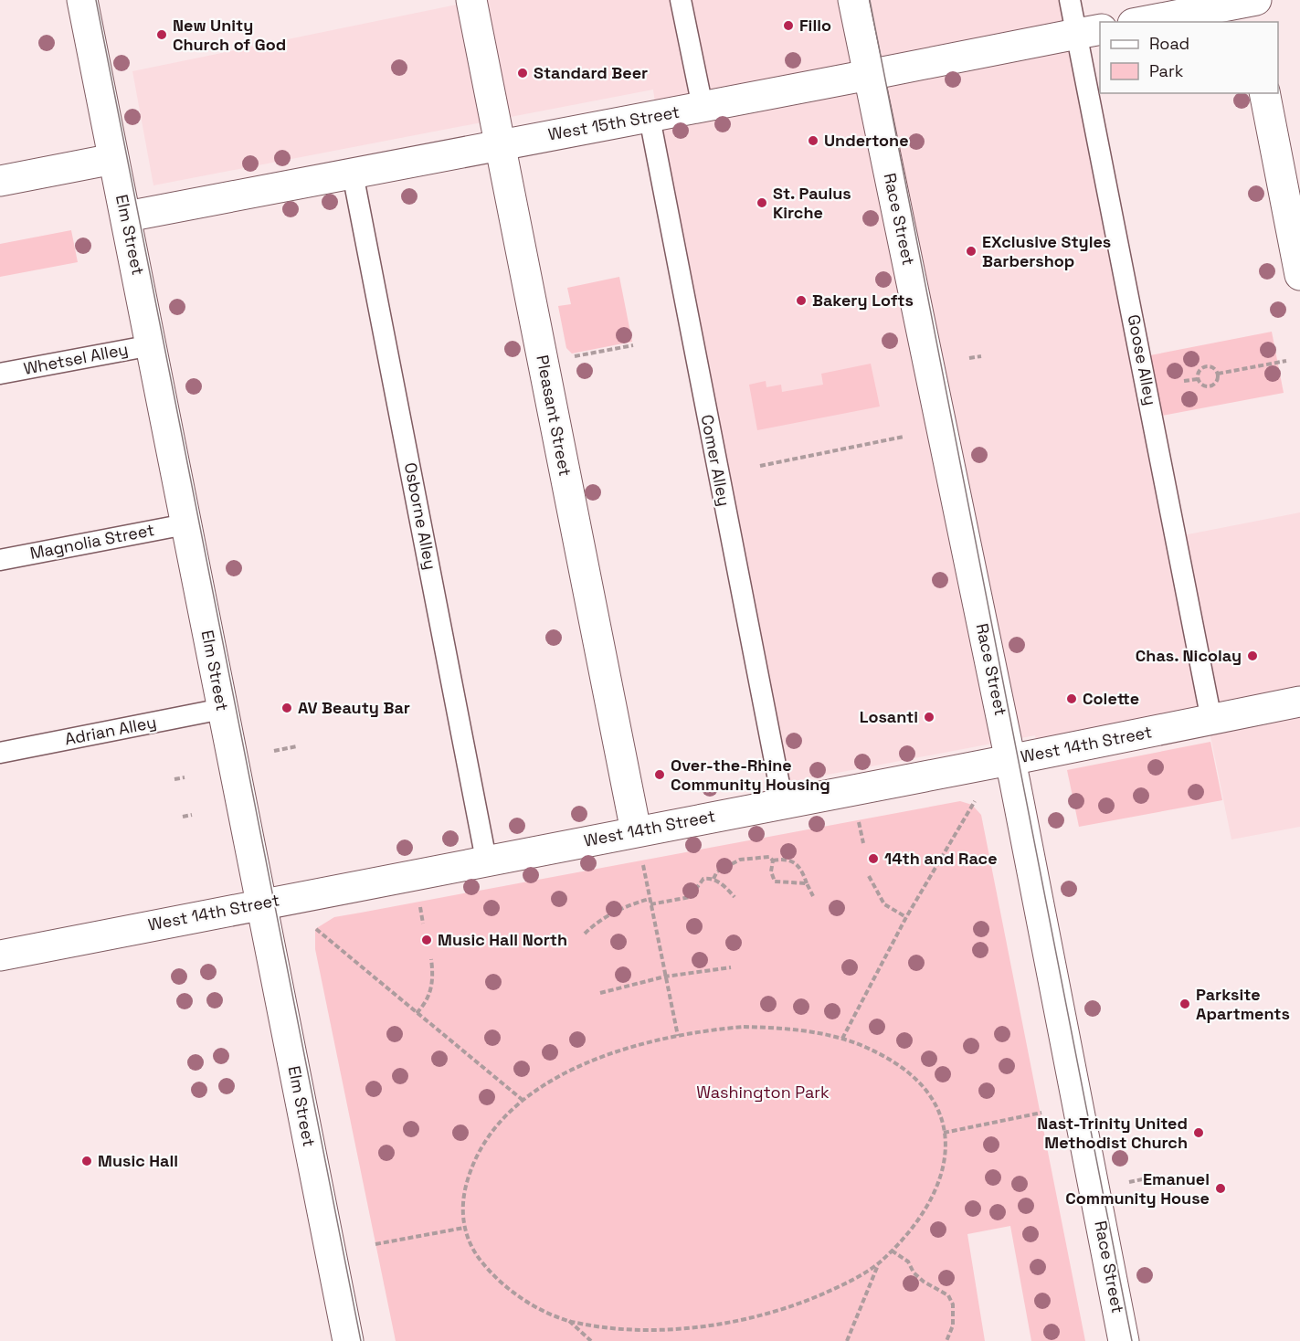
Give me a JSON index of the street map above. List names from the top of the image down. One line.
{"streets":{"street":["West 15th Street","Race Street","Elm Street","Pleasant Street","West 14th Street"],"lane":["Whetsel Alley","Goose Alley","Comer Alley","Osborne Alley","Magnolia Street","Adrian Alley"]},"crossings":[["West 15th Street","Race Street"],["West 15th Street","Elm Street"],["West 15th Street","Goose Alley"],["West 15th Street","Pleasant Street"],["West 15th Street","Comer Alley"],["West 15th Street","Osborne Alley"],["Race Street","West 14th Street"],["Elm Street","Whetsel Alley"],["Elm Street","Magnolia Street"],["Elm Street","Adrian Alley"],["Elm Street","West 14th Street"],["Goose Alley","West 14th Street"],["Pleasant Street","West 14th Street"],["Comer Alley","West 14th Street"],["Osborne Alley","West 14th Street"]],"parks":["Washington Park"],"places":["Fillo","New Unity Church of God","Standard Beer","Undertone","St. Paulus Kirche","EXclusive Styles Barbershop","Bakery Lofts","Chas. Nicolay","Colette","AV Beauty Bar","Losanti","Over-the-Rhine Community Housing","14th and Race","Music Hall North","Parksite Apartments","Nast-Trinity United Methodist Church","Music Hall","Emanuel Community House"],"legend":["Road","Park"]}
